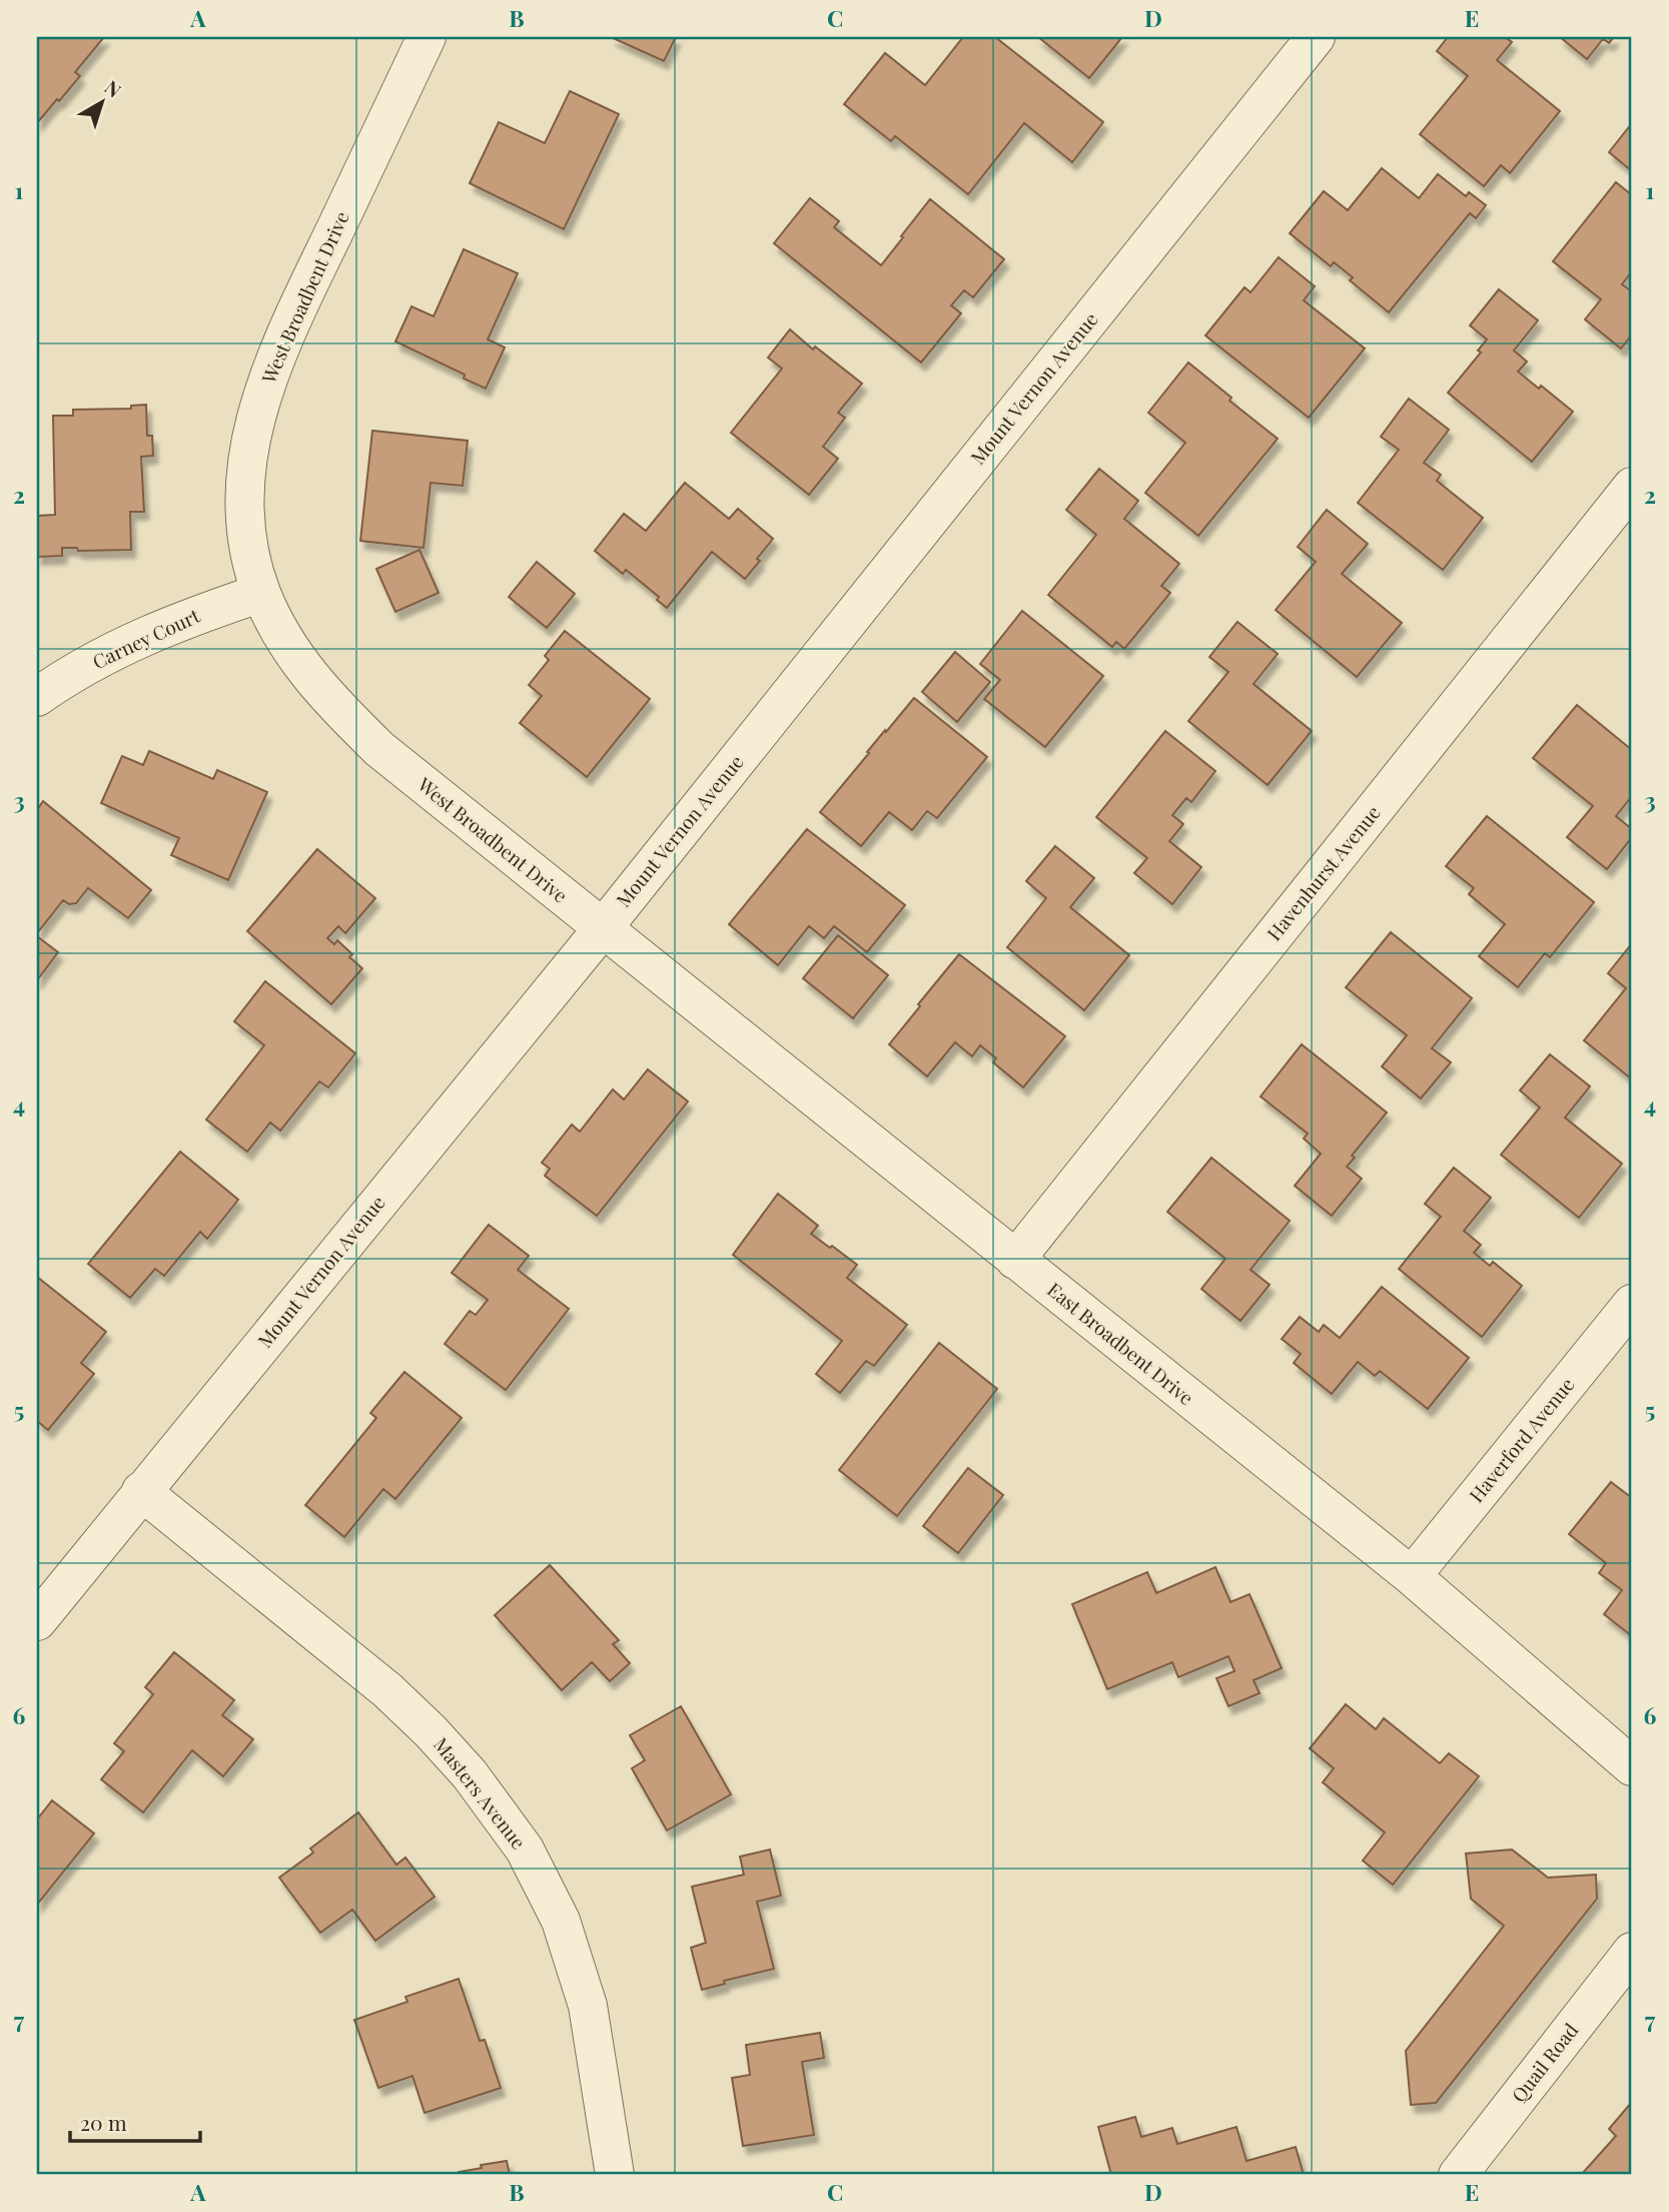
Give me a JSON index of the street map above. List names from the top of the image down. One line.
{"streets":{"street":["West Broadbent Drive","Mount Vernon Avenue","Carney Court","Havenhurst Avenue","East Broadbent Drive","Haverford Avenue","Masters Avenue","Quail Road"]},"crossings":[["West Broadbent Drive","Mount Vernon Avenue"],["West Broadbent Drive","Carney Court"],["West Broadbent Drive","East Broadbent Drive"],["Mount Vernon Avenue","East Broadbent Drive"],["Mount Vernon Avenue","Masters Avenue"],["Havenhurst Avenue","East Broadbent Drive"],["East Broadbent Drive","Haverford Avenue"]],"scale_bar":"20 m","north":"top right","grid":{"columns":["A","B","C","D","E"],"rows":["1","2","3","4","5","6","7"]}}
